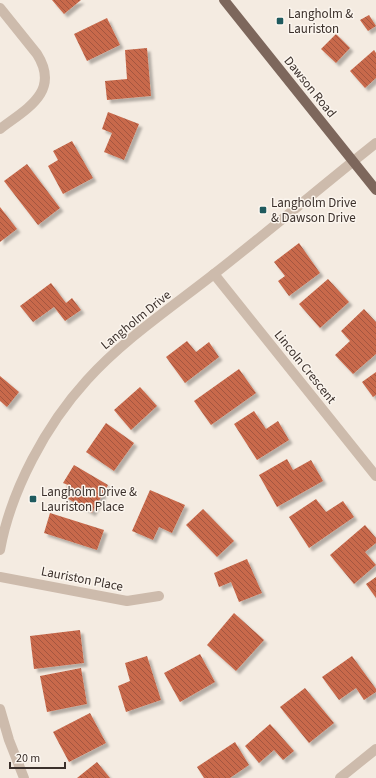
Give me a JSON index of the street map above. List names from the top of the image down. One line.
{"streets":{"main road":["Dawson Road"],"street":["Langholm Drive","Lincoln Crescent","Lauriston Place"]},"crossings":[["Dawson Road","Langholm Drive"],["Langholm Drive","Lincoln Crescent"]],"places":{"transit":["Langholm & Lauriston","Langholm Drive & Dawson Drive","Langholm Drive & Lauriston Place"]},"scale_bar":"20 m"}
